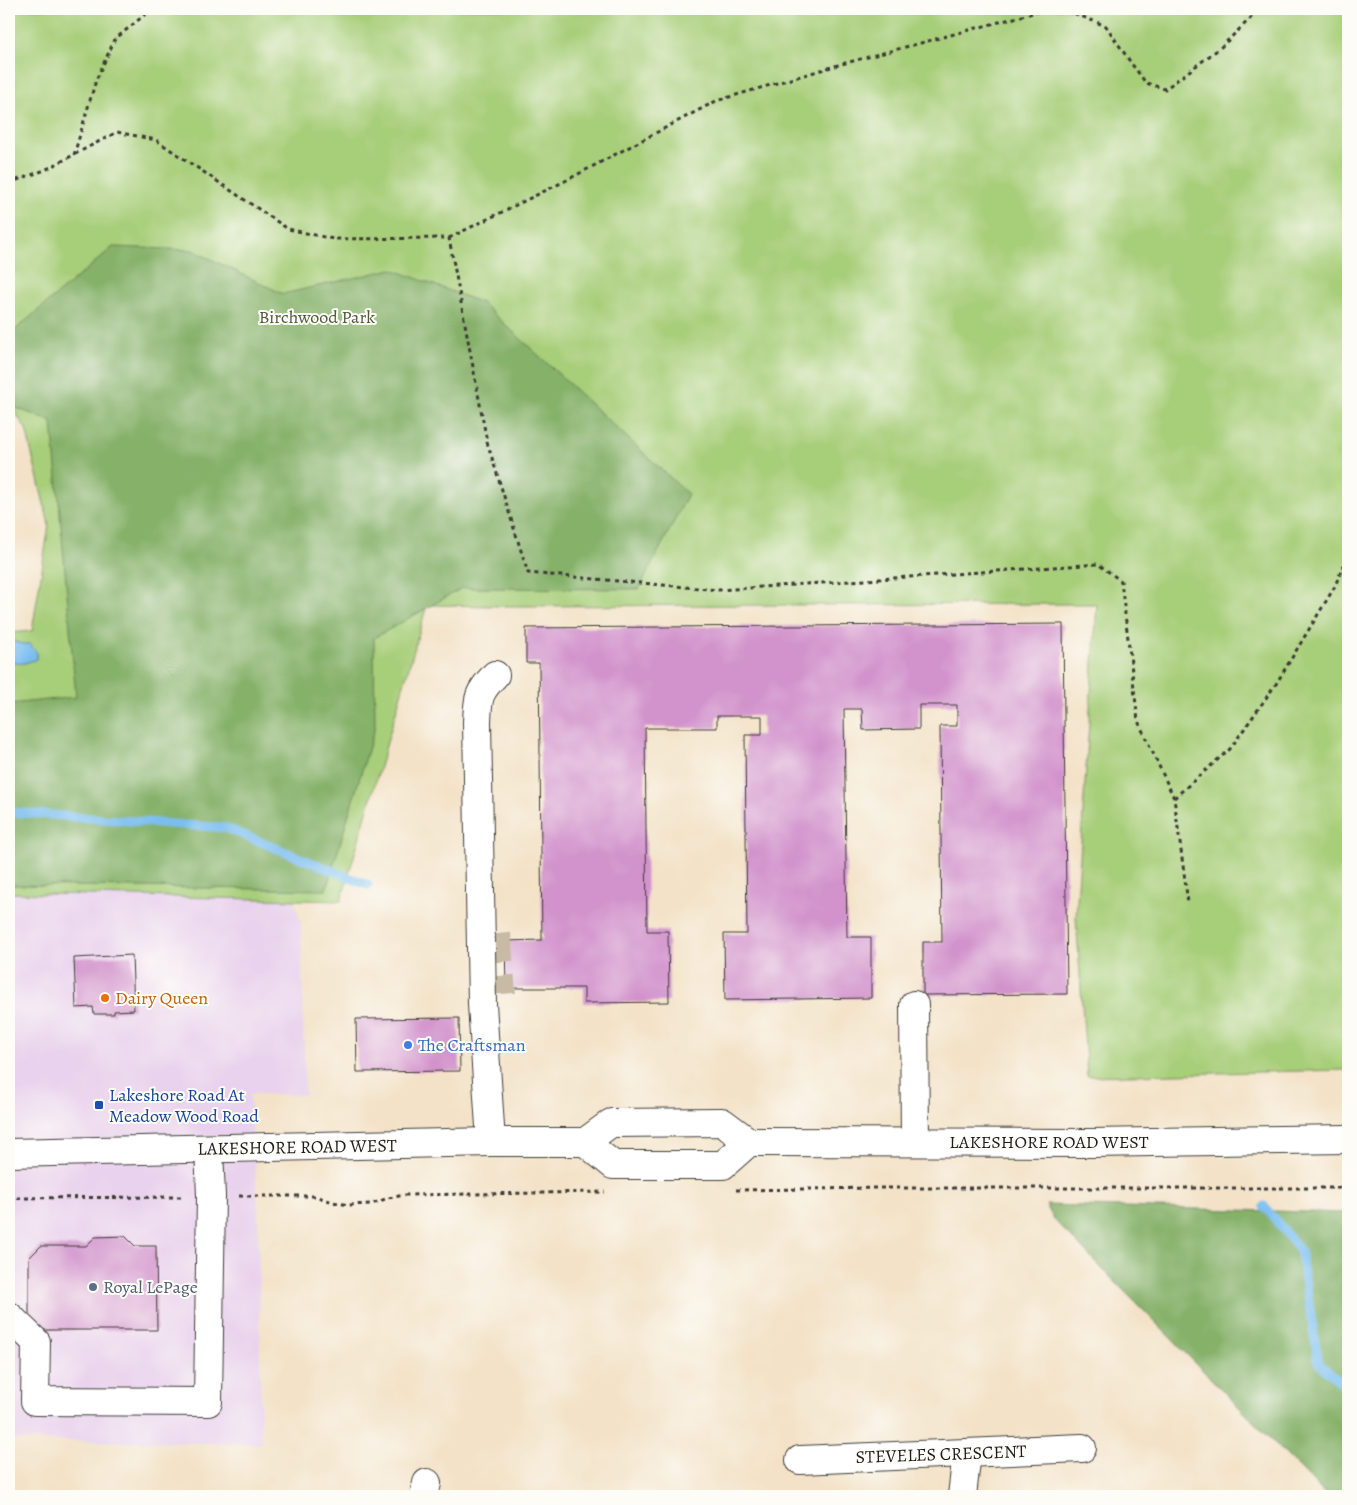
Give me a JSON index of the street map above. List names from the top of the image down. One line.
{"streets":{"main road":["LAKESHORE ROAD WEST","STEVELES CRESCENT"]},"parks":["Birchwood Park"],"places":{"other":["Dairy Queen","The Craftsman","Royal LePage"],"transit":["Lakeshore Road At Meadow Wood Road"]}}
